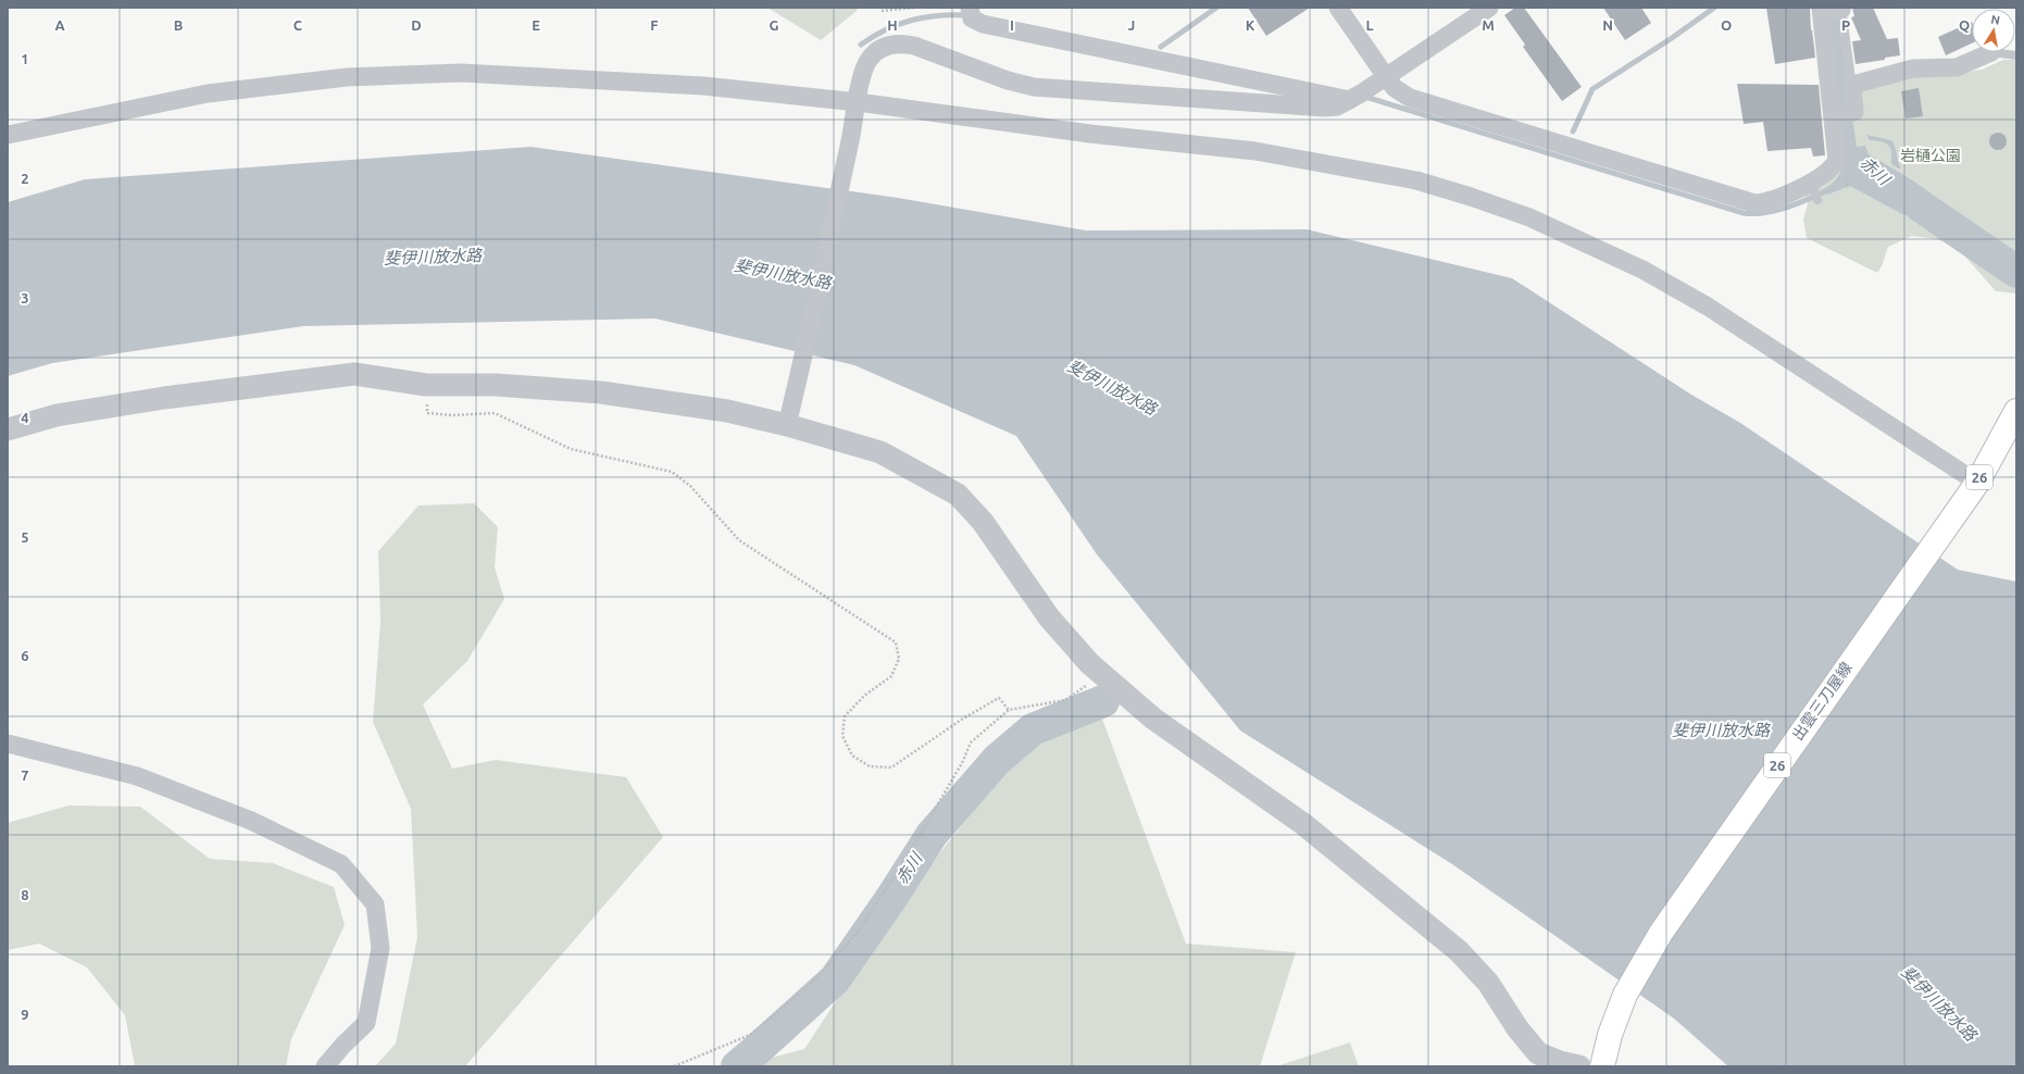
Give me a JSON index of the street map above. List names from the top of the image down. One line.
{"streets":{"main road":["26","出雲三刀屋線"]},"water":["赤川","斐伊川放水路"],"parks":["岩樋公園"],"north":"top","grid":{"columns":["A","B","C","D","E","F","G","H","I","J","K","L","M","N","O","P","Q"],"rows":["1","2","3","4","5","6","7","8","9"]}}
